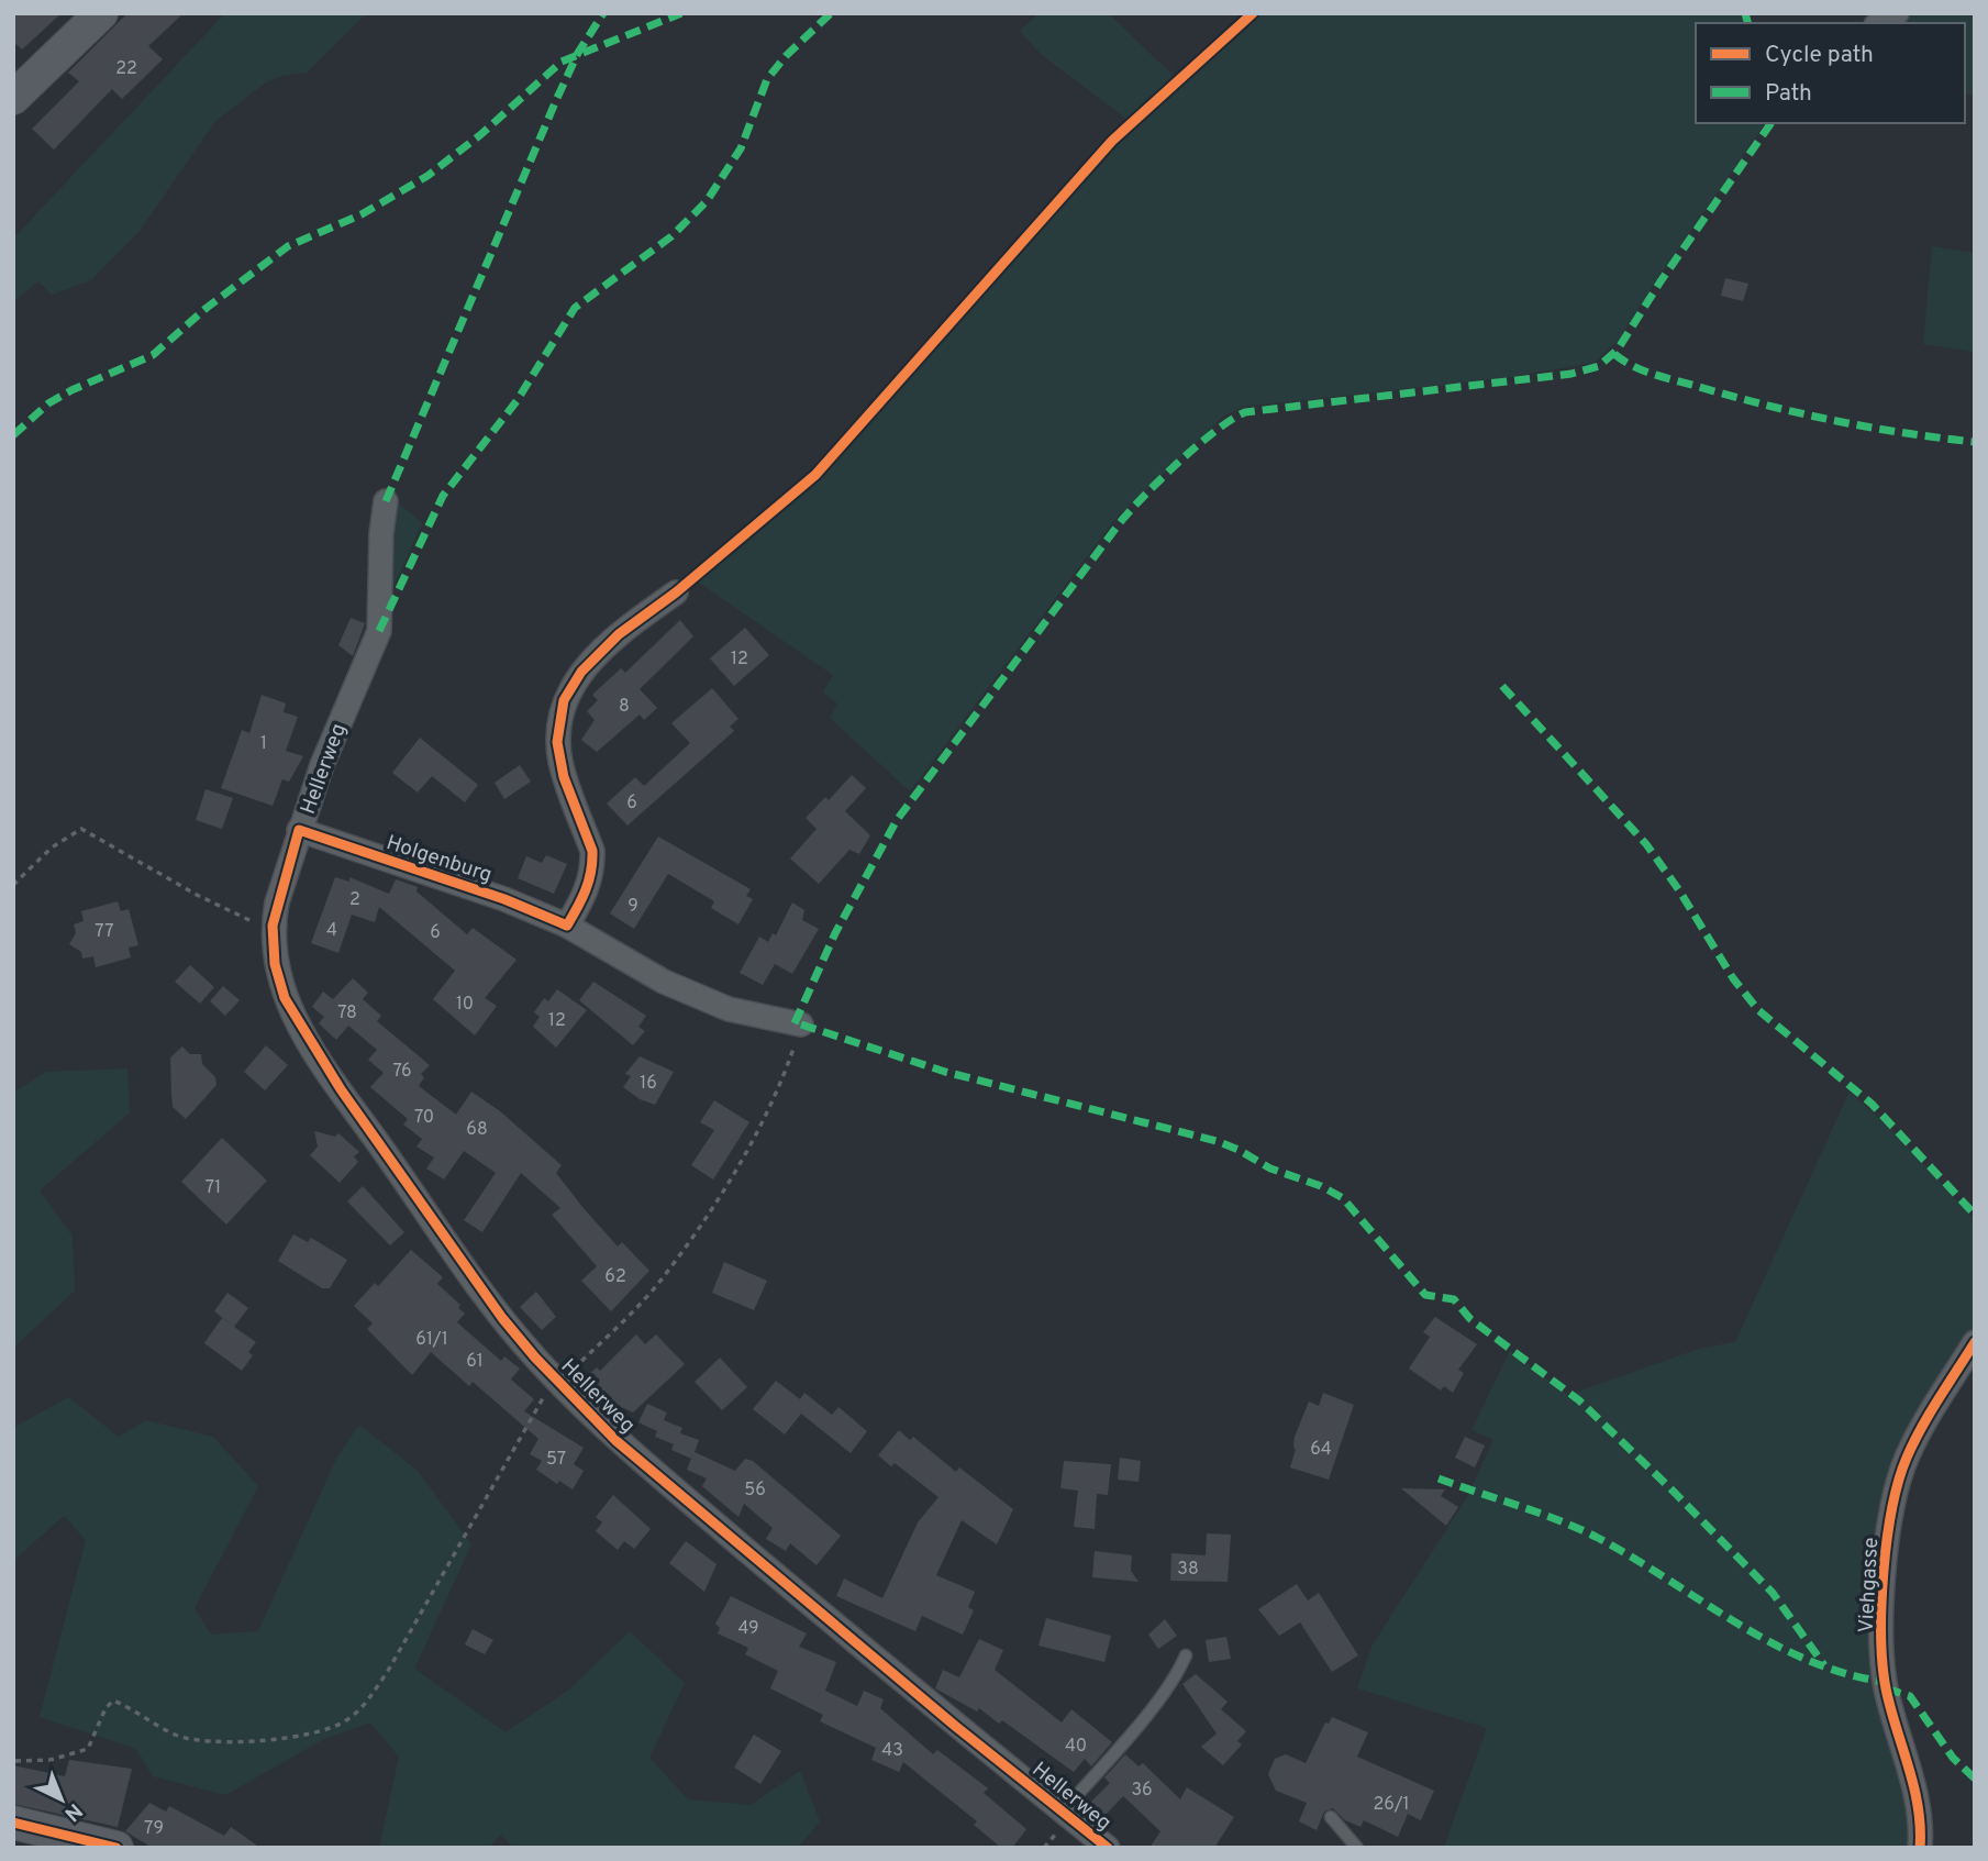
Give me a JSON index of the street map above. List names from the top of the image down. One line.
{"streets":{"street":["Hellerweg","Holgenburg","Viehgasse"]},"crossings":[["Hellerweg","Holgenburg"]],"house_numbers":["22","12","8","1","6","2","9","4","77","6","10","78","12","76","16","70","68","71","62","61/1","61","64","57","56","38","49","40","43","36","26/1","79"],"legend":["Cycle path","Path"],"north":"bottom right"}
